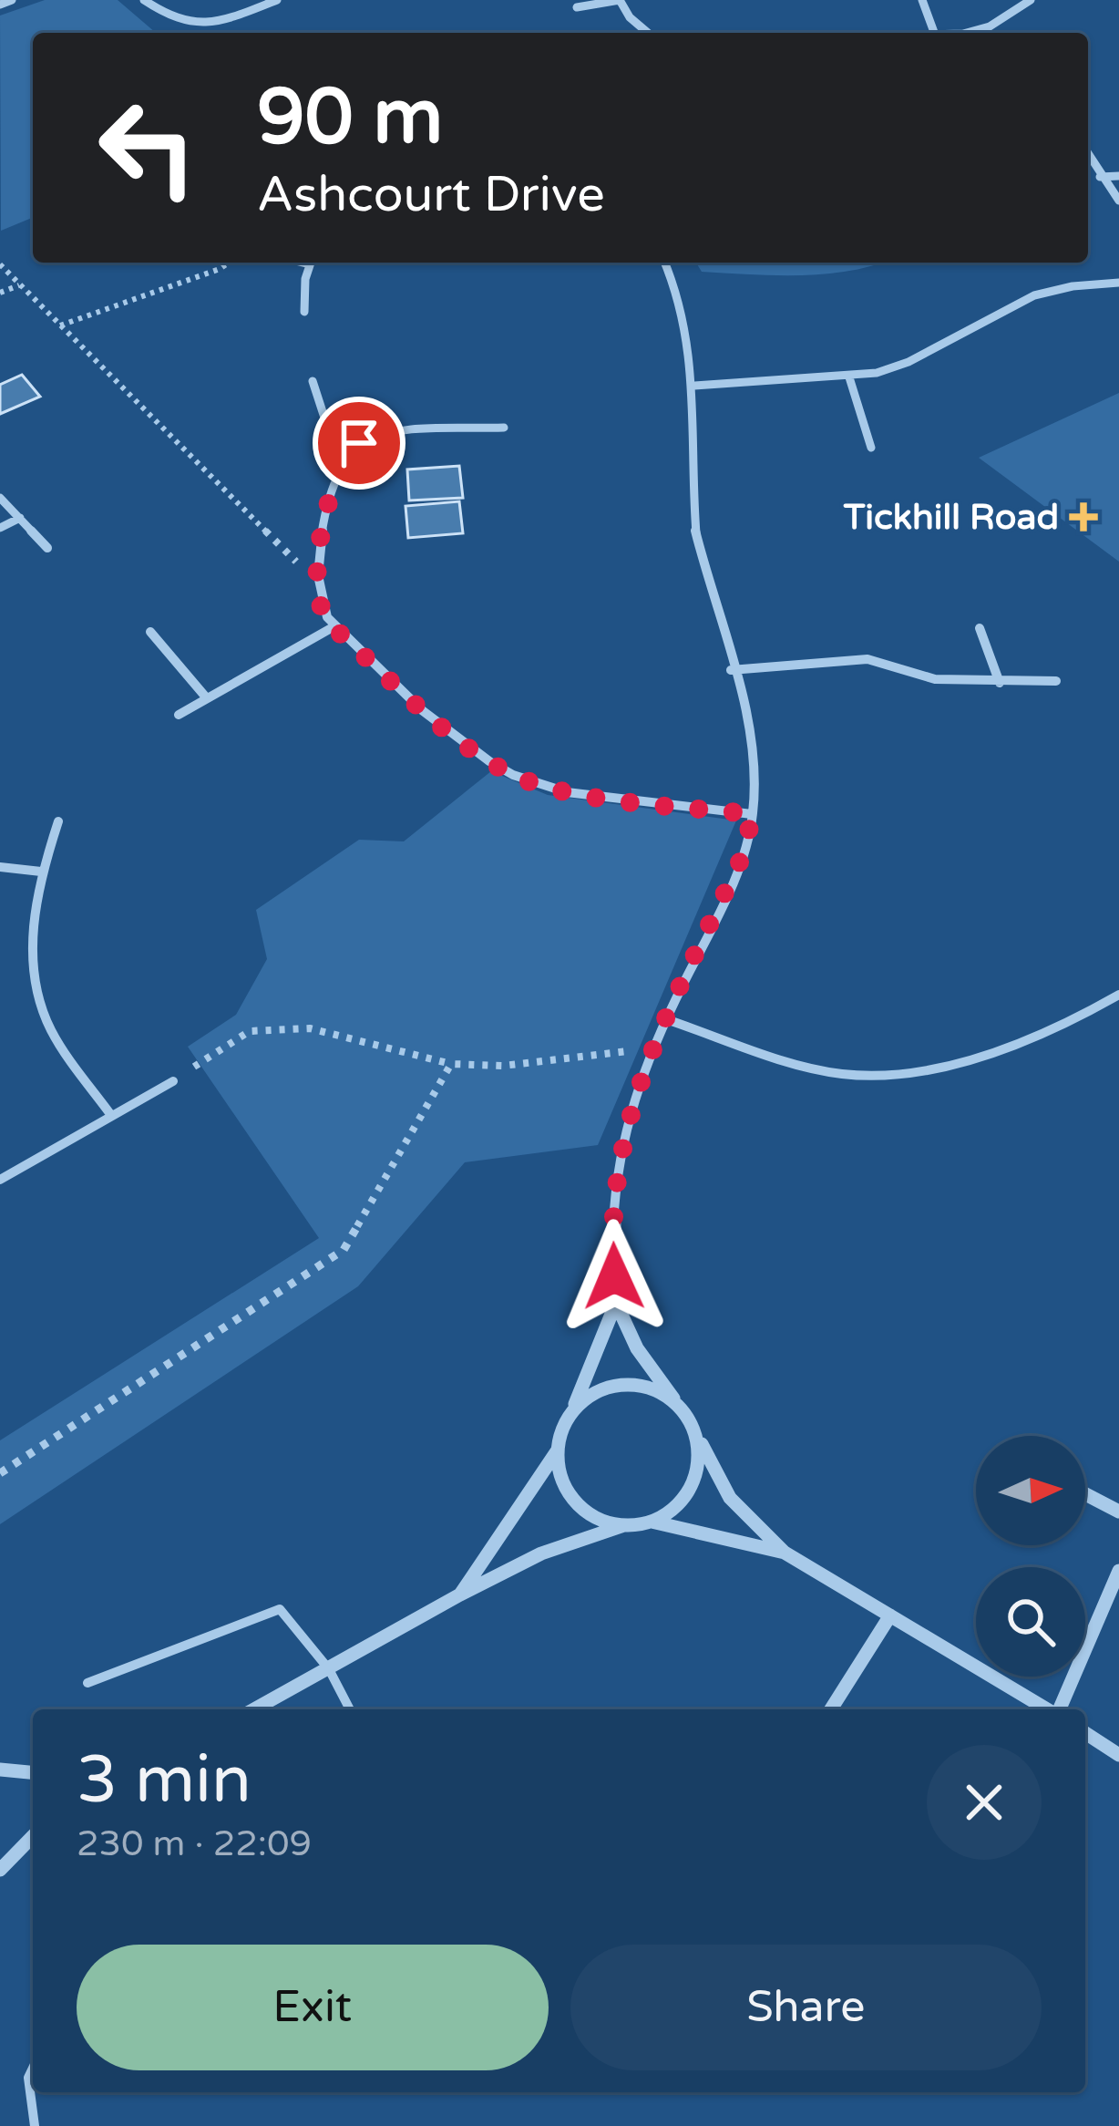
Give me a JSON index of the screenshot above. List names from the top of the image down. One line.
{"places":{"health":["Tickhill Road"]},"north":"right","page":{"turn":["90 m","Ashcourt Drive"],"heading":["3 min","230 m · 22:09"],"buttons":["Exit","Share"]}}
